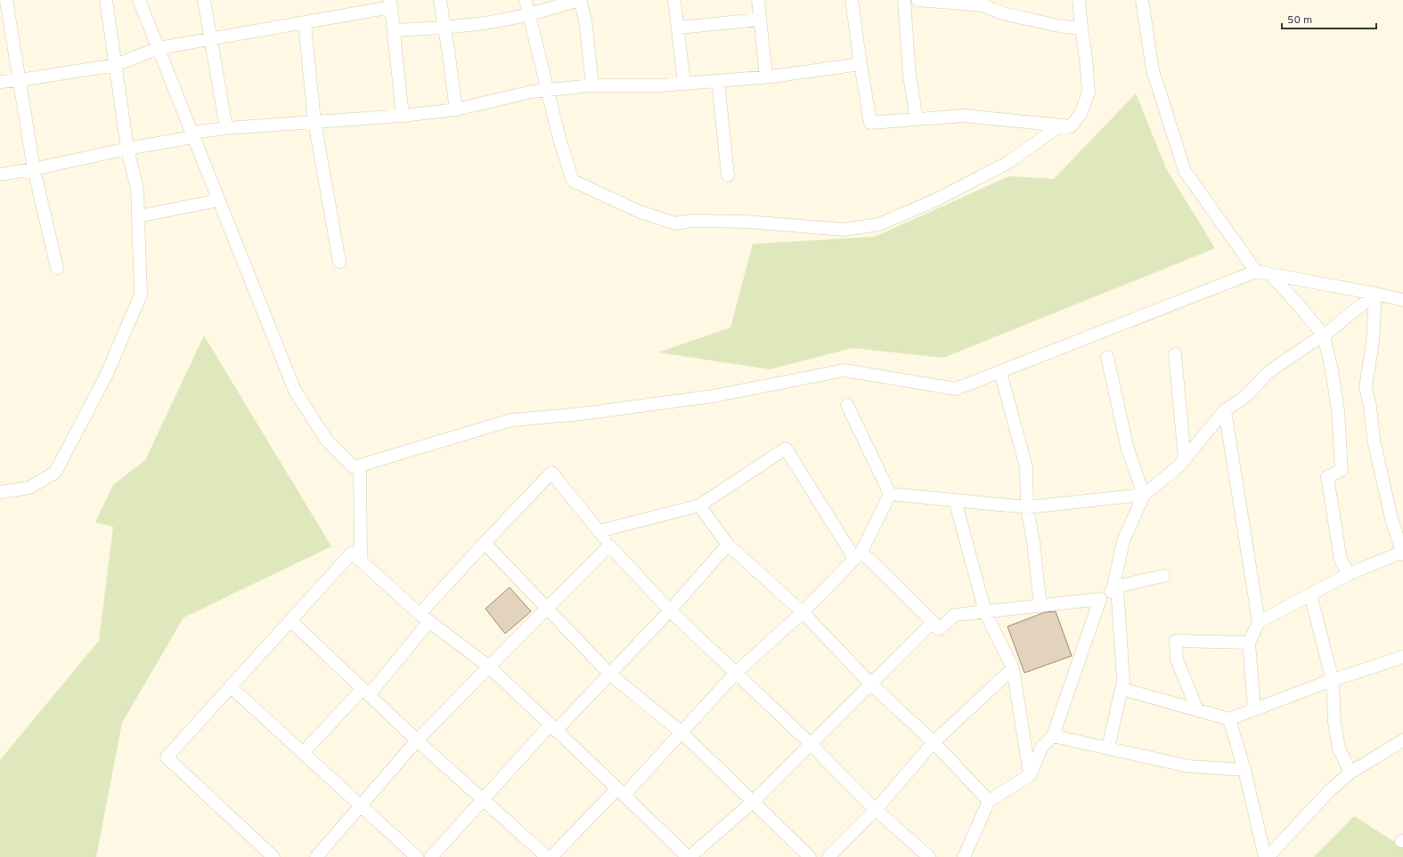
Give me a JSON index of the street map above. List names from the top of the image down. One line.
{"scale_bar":"50 m"}
